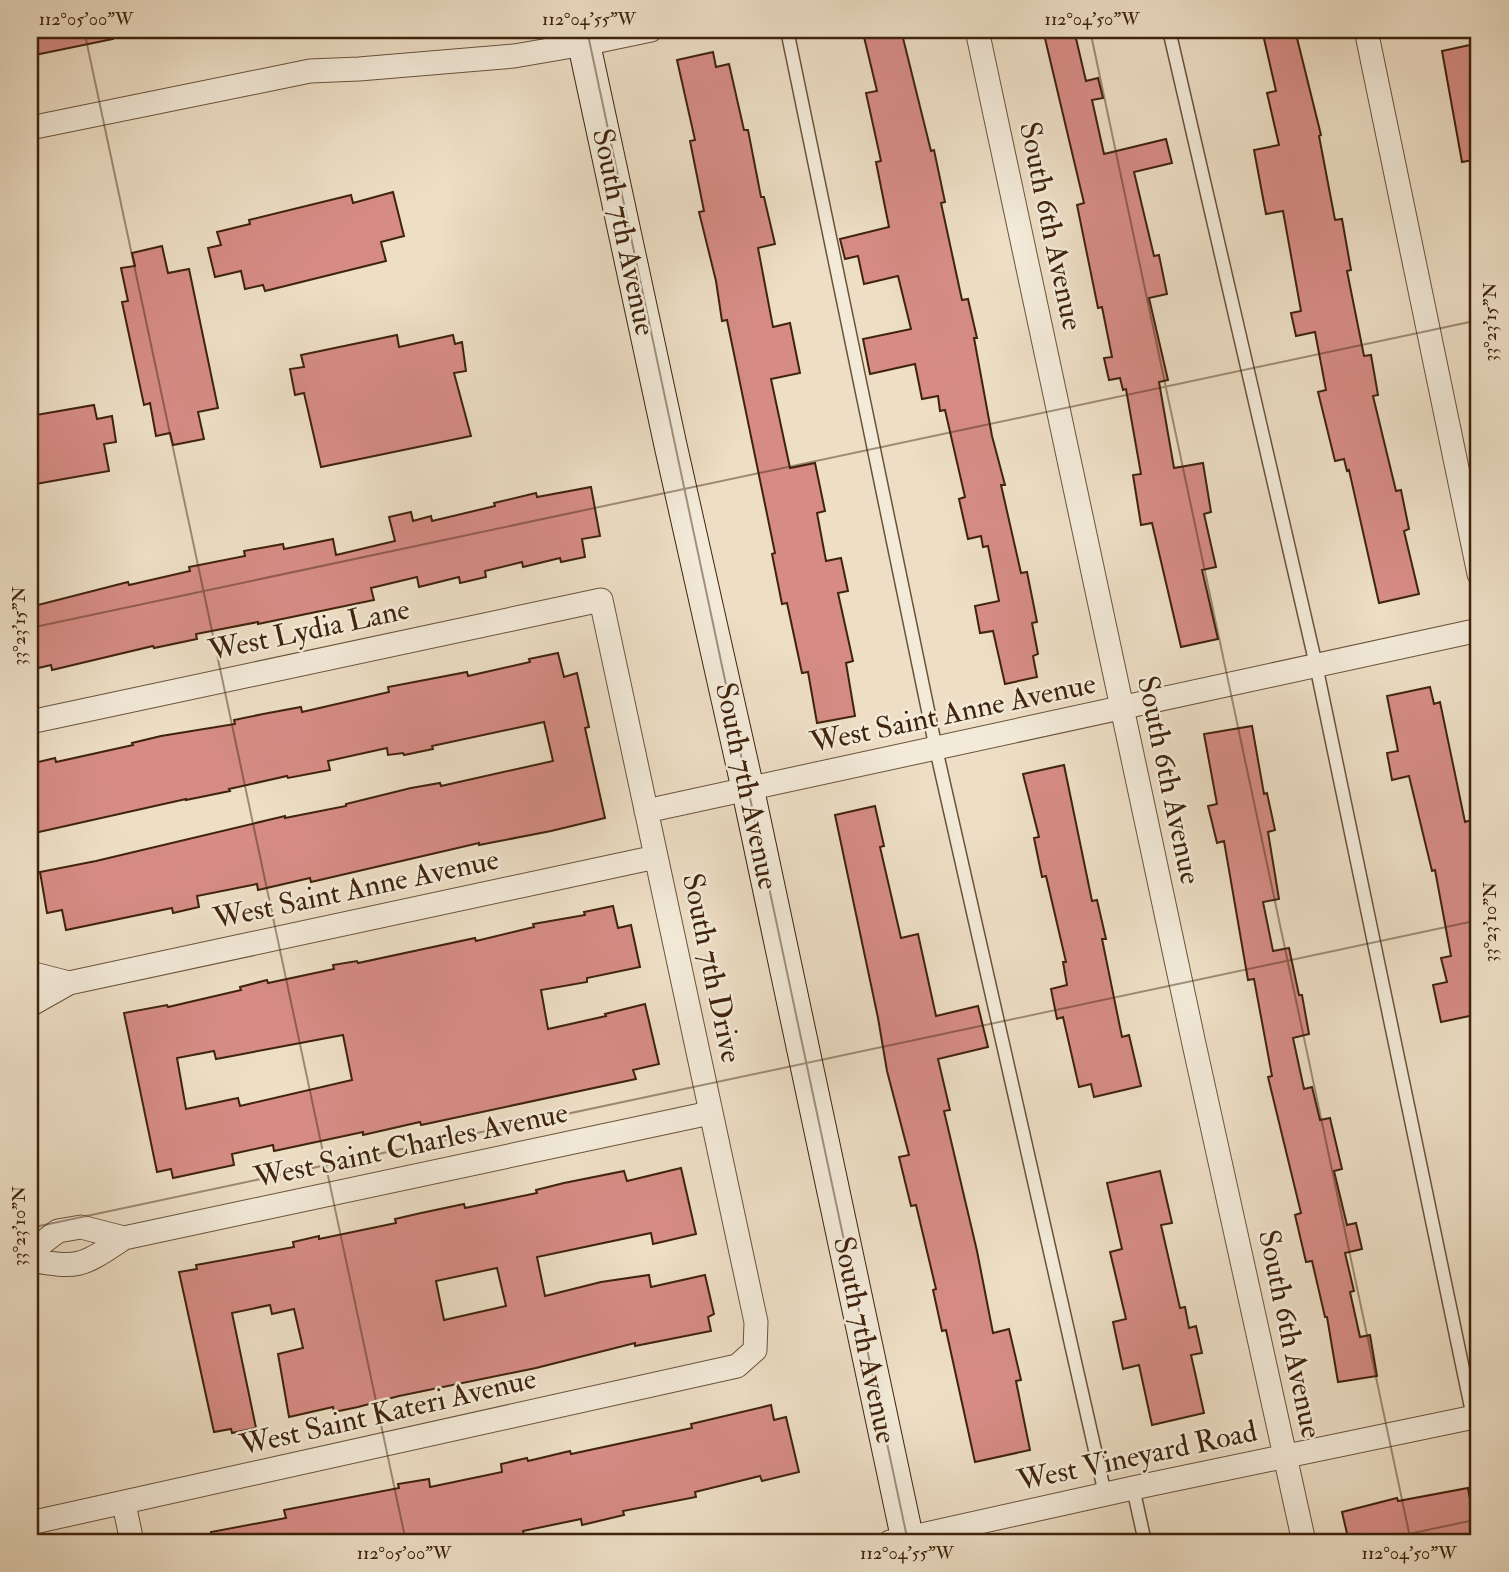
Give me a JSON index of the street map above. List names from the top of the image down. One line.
{"streets":{"main road":["South 7th Avenue"],"street":["South 6th Avenue","West Lydia Lane","West Saint Anne Avenue","South 7th Drive","West Saint Charles Avenue","West Saint Kateri Avenue","West Vineyard Road"]},"crossings":[["South 6th Avenue","West Saint Anne Avenue"],["South 6th Avenue","West Vineyard Road"],["South 7th Avenue","West Saint Anne Avenue"],["South 7th Avenue","West Vineyard Road"],["West Lydia Lane","South 7th Drive"],["West Saint Anne Avenue","South 7th Drive"],["South 7th Drive","West Saint Charles Avenue"],["South 7th Drive","West Saint Kateri Avenue"]],"coordinates":["112°05'00\"W","112°04'55\"W","112°04'50\"W","33°23'15\"N","33°23'10\"N"]}
